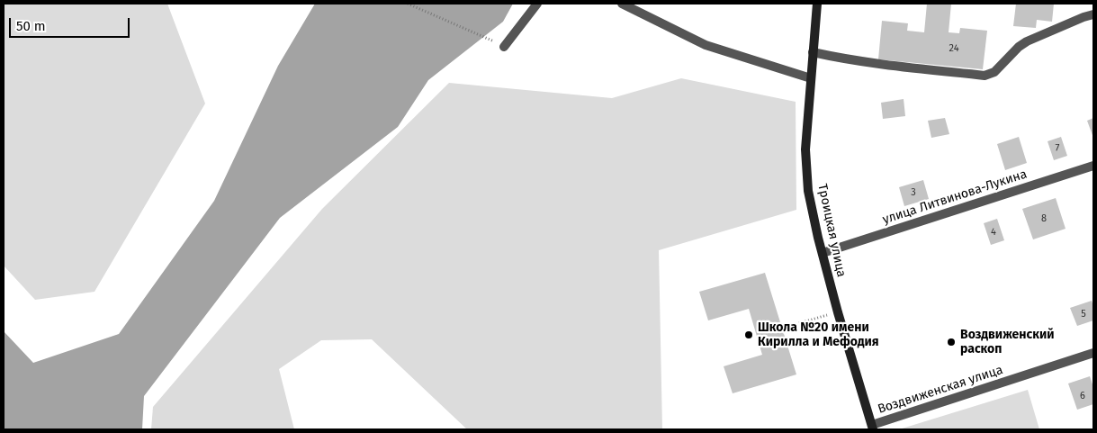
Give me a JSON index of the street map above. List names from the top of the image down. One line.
{"streets":{"main road":["Троицкая улица"],"street":["улица Литвинова-Лукина","Воздвиженская улица"]},"crossings":[["улица Литвинова-Лукина","Троицкая улица"],["Троицкая улица","Воздвиженская улица"]],"places":["Школа №20 имени Кирилла и Мефодия","Воздвиженский раскоп"],"house_numbers":["24","7","3","8","4","5","6"],"scale_bar":"50 m"}
